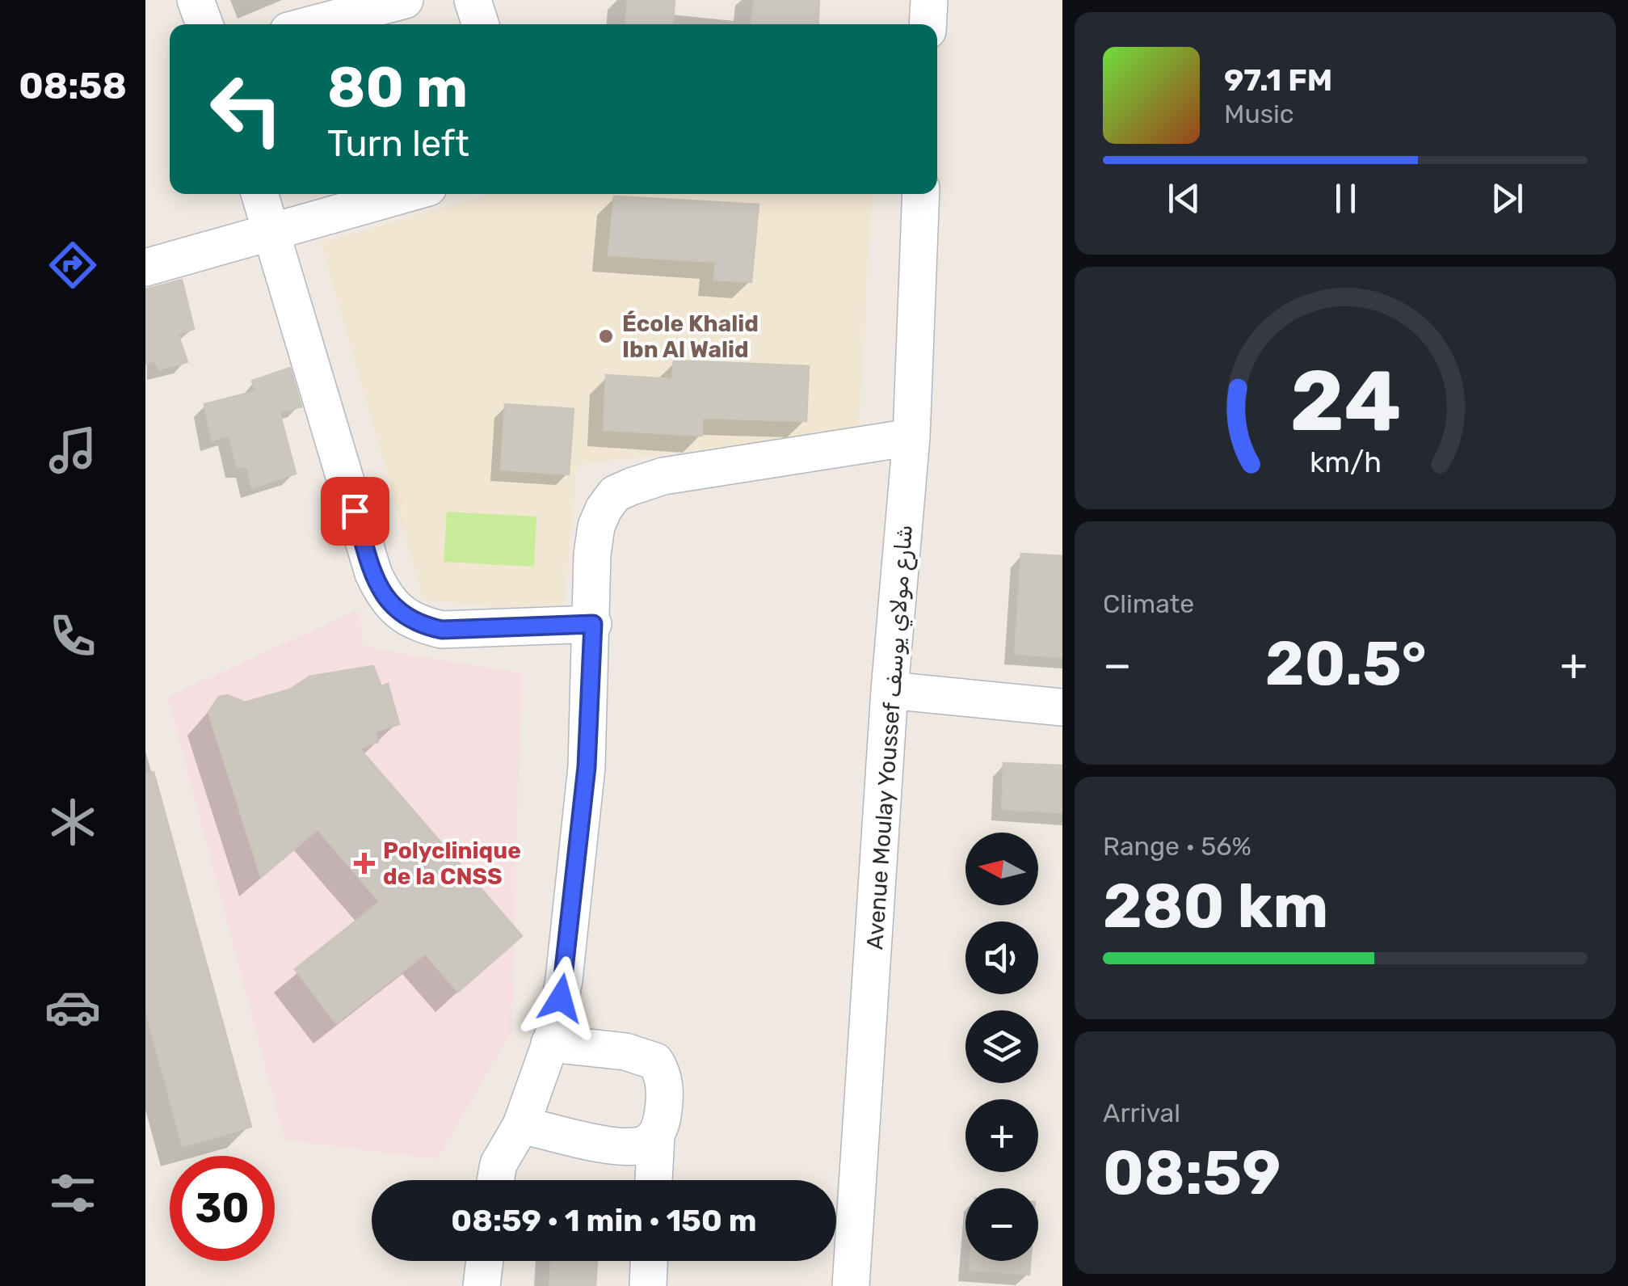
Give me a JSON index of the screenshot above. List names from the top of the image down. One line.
{"streets":{"street":["Avenue Moulay Youssef شارع مولاي يوسف"]},"places":{"other":["École Khalid Ibn Al Walid"],"health":["Polyclinique de la CNSS"]},"north":"left","page":{"tabs":"08:58","turn":["80 m","Turn left"],"song":["97.1 FM","Music"],"tile":["Climate",["Range · 56%","280 km"],["Arrival","08:59"]],"heat":["−","20.5°","+"],"map_buttons":["+","−"],"limit":"30","trip":"08:59 · 1 min · 150 m","gauge":["24","km/h"]}}
